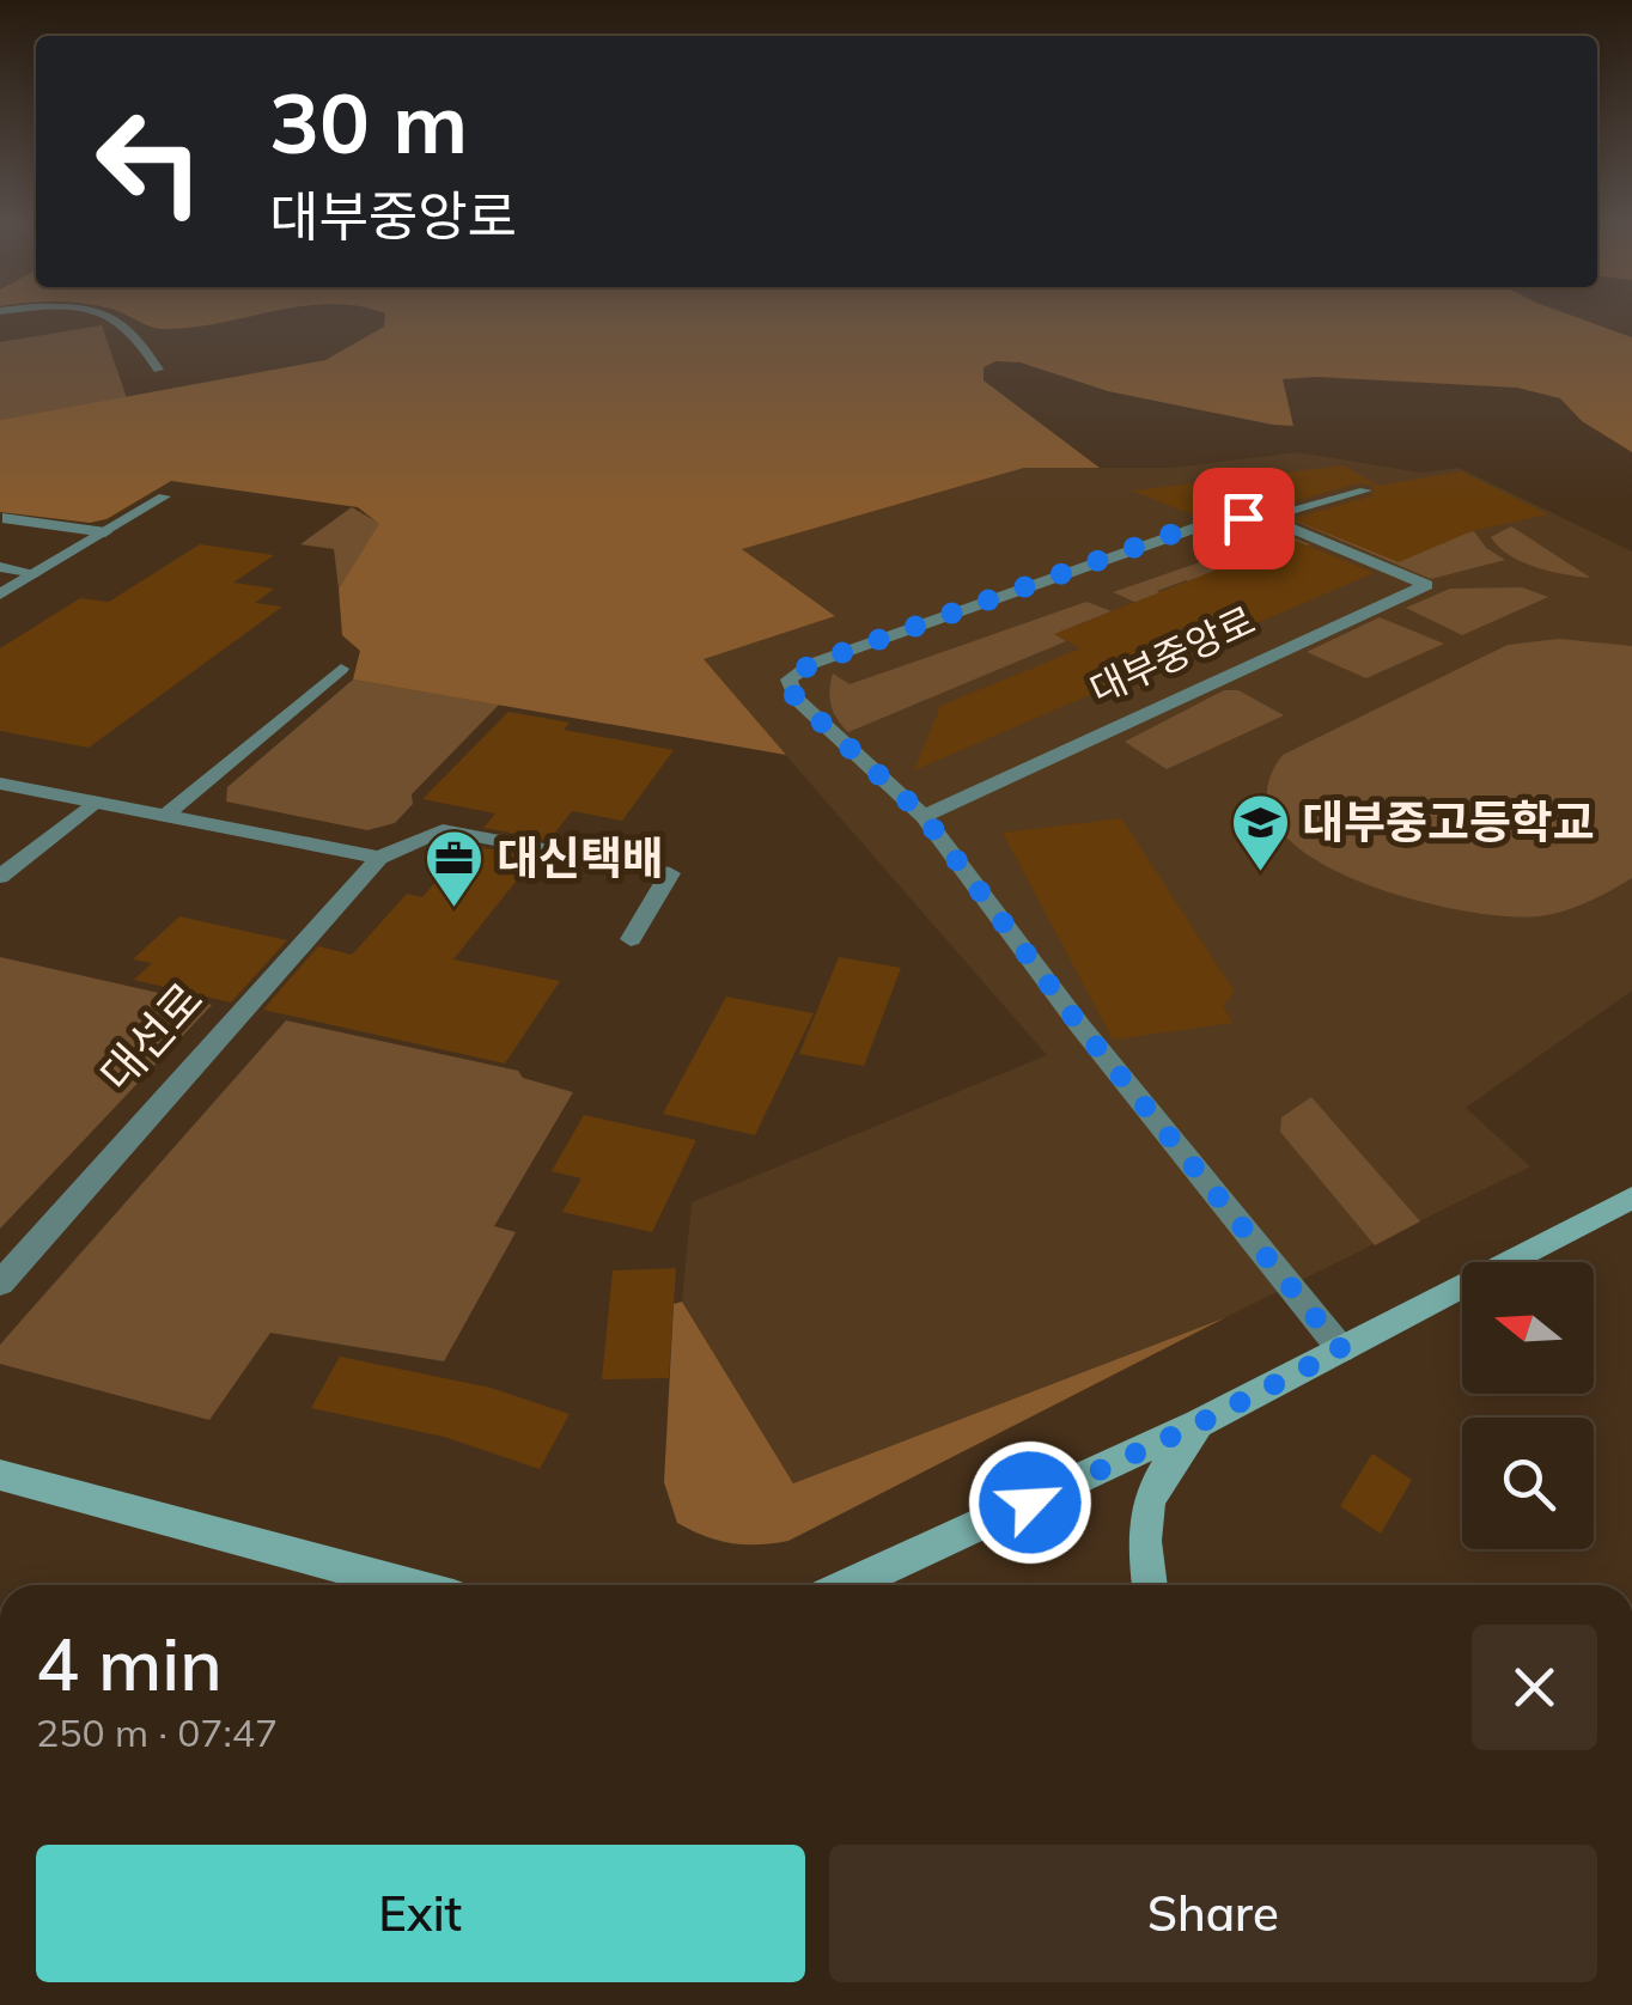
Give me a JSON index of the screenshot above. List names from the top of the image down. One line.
{"streets":{"street":["대부중앙로","대선로"]},"places":{"school or university":["대부중고등학교"],"office":["대신택배"]},"north":"left","page":{"turn":["30 m","대부중앙로"],"heading":["4 min","250 m · 07:47"],"buttons":["Exit","Share"]}}
